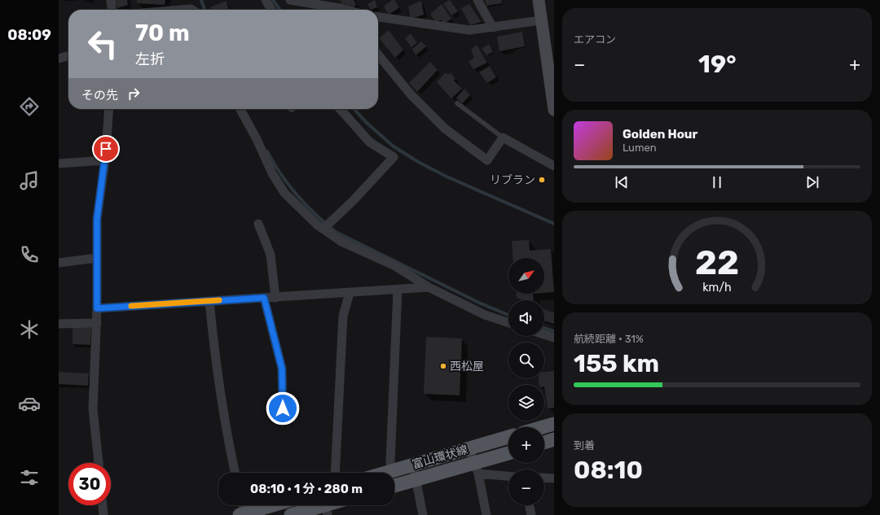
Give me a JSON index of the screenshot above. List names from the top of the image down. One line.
{"streets":{"main road":["富山環状線"]},"places":["リブラン","西松屋"],"north":"top right","page":{"tabs":"08:09","tile":["エアコン",["航続距離 · 31%","155 km"],["到着","08:10"]],"turn":["70 m","左折"],"heat":["−","19°","+"],"then":"その先","song":["Golden Hour","Lumen"],"map_buttons":["+","−"],"limit":"30","trip":"08:10 · 1 分 · 280 m","gauge":["22","km/h"]}}
